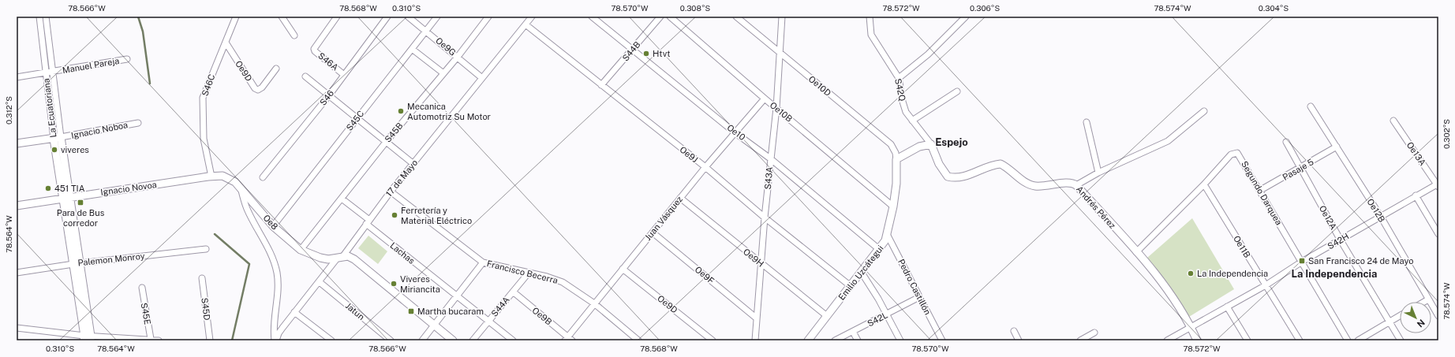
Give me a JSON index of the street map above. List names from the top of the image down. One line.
{"streets":{"street":["Oe9G","S44B","S46A","Manuel Pareja","Oe9D","S46C","Oe10D","S42Q","S46","La Ecuatoriana","Oe10B","S45C","Ignacio Noboa","S45B","Oe10","Oe13A","Oe9J","Pasaje 5","17 de Mayo","S43A","Ignacio Novoa","Segundo Darquea","Andrés Pérez","Oe12B","Oe12A","Juan Vásquez","Oe8","S42H","Oe11B","Lachas","Oe9H","Palemon Monroy","Francisco Becerra","Emilio Uzcátegui","Oe9F","Pedro Castillón","S44A","S45D","Jatun","S45E","Oe9B","S42L"]},"crossings":[["Oe9G","S45C"],["Oe9G","S45B"],["Oe9G","17 de Mayo"],["S44B","Oe10"],["S44B","Oe9J"],["S46A","S46"],["Manuel Pareja","La Ecuatoriana"],["Oe9D","S46C"],["Oe9D","Juan Vásquez"],["S46C","Ignacio Novoa"],["S46C","Oe8"],["Oe10D","S43A"],["Oe10D","Emilio Uzcátegui"],["S42Q","Andrés Pérez"],["La Ecuatoriana","Ignacio Novoa"],["La Ecuatoriana","Palemon Monroy"],["Oe10B","S43A"],["Oe10B","Juan Vásquez"],["Oe10B","Emilio Uzcátegui"],["S45C","Oe8"],["S45B","Oe8"],["S45B","Lachas"],["Oe10","S43A"],["Oe10","Juan Vásquez"],["Oe10","Emilio Uzcátegui"],["Oe13A","S42H"],["Oe9J","17 de Mayo"],["Oe9J","S43A"],["Oe9J","Juan Vásquez"],["Oe9J","Emilio Uzcátegui"],["Pasaje 5","Segundo Darquea"],["Pasaje 5","Oe12B"],["Pasaje 5","Oe12A"],["17 de Mayo","Oe8"],["17 de Mayo","Lachas"],["17 de Mayo","Francisco Becerra"],["17 de Mayo","Jatun"],["S43A","Oe9H"],["S43A","Oe9F"],["Ignacio Novoa","Oe8"],["Segundo Darquea","Andrés Pérez"],["Segundo Darquea","S42H"],["Segundo Darquea","Oe11B"],["Andrés Pérez","S42H"],["Oe12B","S42H"],["Oe12A","S42H"],["Juan Vásquez","Oe9H"],["Juan Vásquez","Francisco Becerra"],["Juan Vásquez","Oe9F"],["Juan Vásquez","Oe9B"],["S42H","Oe11B"],["Lachas","S44A"],["Oe9H","Emilio Uzcátegui"],["Francisco Becerra","S44A"],["Emilio Uzcátegui","Pedro Castillón"],["Pedro Castillón","S42L"],["S44A","Oe9B"]],"districts":["Espejo","La Independencia"],"places":{"other":["Htvt","Mecanica Automotriz Su Motor","viveres","451 TIA","Ferretería y Material Eléctrico","La Independencia","Viveres Miriancita"],"transit":["Para de Bus corredor","San Francisco 24 de Mayo","Martha bucaram"]},"north":"bottom right","coordinates":["78.566°W","78.568°W","0.310°S","78.570°W","0.308°S","78.572°W","0.306°S","78.574°W","0.304°S","0.312°S","0.302°S","78.564°W"]}
